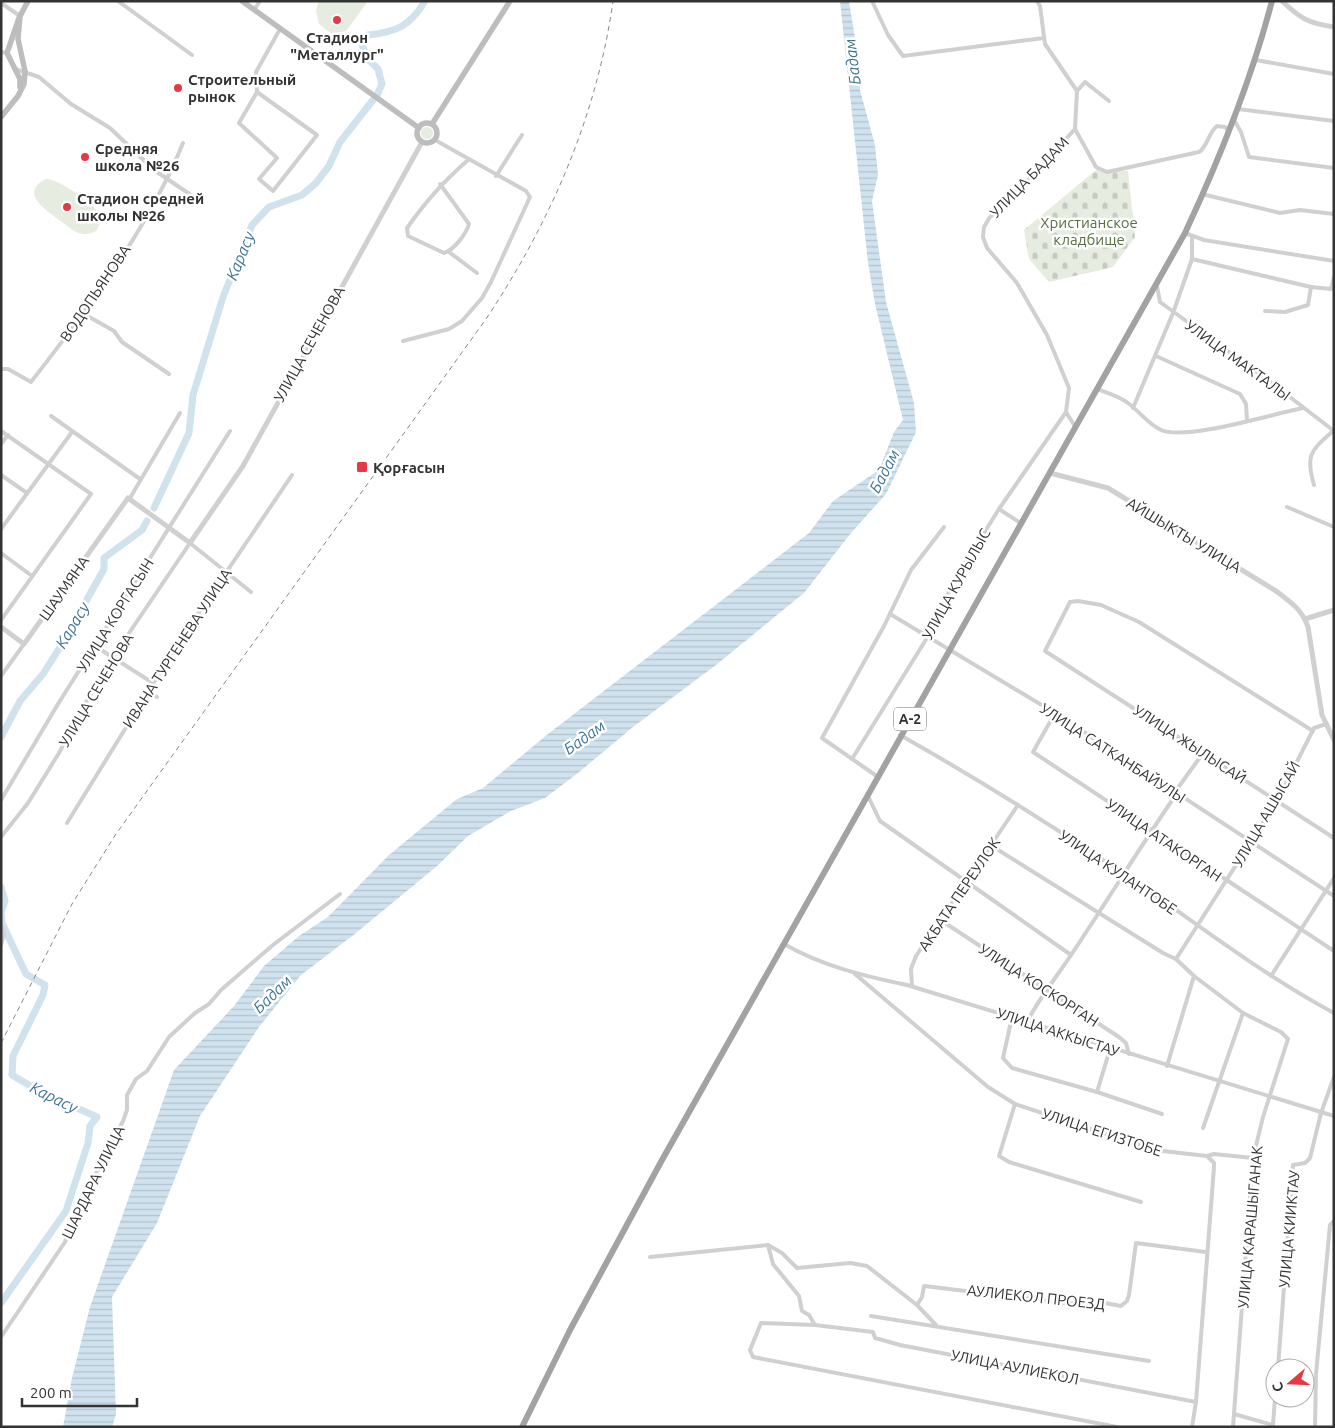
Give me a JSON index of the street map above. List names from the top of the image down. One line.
{"streets":{"highway":["A-2"],"street":["УЛИЦА БАДАМ","ВОДОПЬЯНОВА","УЛИЦА СЕЧЕНОВА","УЛИЦА МАКТАЛЫ","АЙШЫКТЫ УЛИЦА","УЛИЦА КУРЫЛЫС","ШАУМЯНА","УЛИЦА КОРГАСЫН","ИВАНА ТУРГЕНЕВА УЛИЦА","УЛИЦА ЖЫЛЫСАЙ","УЛИЦА САТКАНБАЙУЛЫ","УЛИЦА АШЫСАЙ","УЛИЦА АТАКОРГАН","УЛИЦА КУЛАНТОБЕ","АКБАТА ПЕРЕУЛОК","УЛИЦА КОСКОРГАН","УЛИЦА АККЫСТАУ","УЛИЦА ЕГИЗТОБЕ","ШАРДАРА УЛИЦА","УЛИЦА КАРАШЫГАНАК","УЛИЦА КИИКТАУ","АУЛИЕКОЛ ПРОЕЗД","УЛИЦА АУЛИЕКОЛ"]},"crossings":[["УЛИЦА БАДАМ","УЛИЦА КУРЫЛЫС"],["УЛИЦА МАКТАЛЫ","A-2"],["АЙШЫКТЫ УЛИЦА","A-2"],["УЛИЦА КУРЫЛЫС","УЛИЦА САТКАНБАЙУЛЫ"],["A-2","УЛИЦА САТКАНБАЙУЛЫ"],["A-2","УЛИЦА КУЛАНТОБЕ"],["A-2","УЛИЦА АККЫСТАУ"],["УЛИЦА ЖЫЛЫСАЙ","УЛИЦА АШЫСАЙ"],["УЛИЦА САТКАНБАЙУЛЫ","УЛИЦА АШЫСАЙ"],["УЛИЦА САТКАНБАЙУЛЫ","УЛИЦА АТАКОРГАН"],["УЛИЦА АШЫСАЙ","УЛИЦА АТАКОРГАН"],["УЛИЦА АШЫСАЙ","УЛИЦА КУЛАНТОБЕ"],["УЛИЦА АШЫСАЙ","УЛИЦА КАРАШЫГАНАК"],["УЛИЦА КУЛАНТОБЕ","АКБАТА ПЕРЕУЛОК"],["АКБАТА ПЕРЕУЛОК","УЛИЦА КОСКОРГАН"],["АКБАТА ПЕРЕУЛОК","УЛИЦА АККЫСТАУ"],["АКБАТА ПЕРЕУЛОК","УЛИЦА КАРАШЫГАНАК"],["УЛИЦА КОСКОРГАН","УЛИЦА АККЫСТАУ"],["УЛИЦА АККЫСТАУ","УЛИЦА ЕГИЗТОБЕ"],["УЛИЦА АККЫСТАУ","УЛИЦА КАРАШЫГАНАК"],["УЛИЦА АККЫСТАУ","УЛИЦА КИИКТАУ"],["УЛИЦА ЕГИЗТОБЕ","УЛИЦА КАРАШЫГАНАК"]],"water":["Бадам","Карасу"],"parks":["Христианское кладбище"],"places":{"other":["Стадион \"Металлург\"","Строительный рынок","Средняя школа №26","Стадион средней школы №26"],"transit":["Қорғасын"]},"scale_bar":"200 m","north":"left"}
